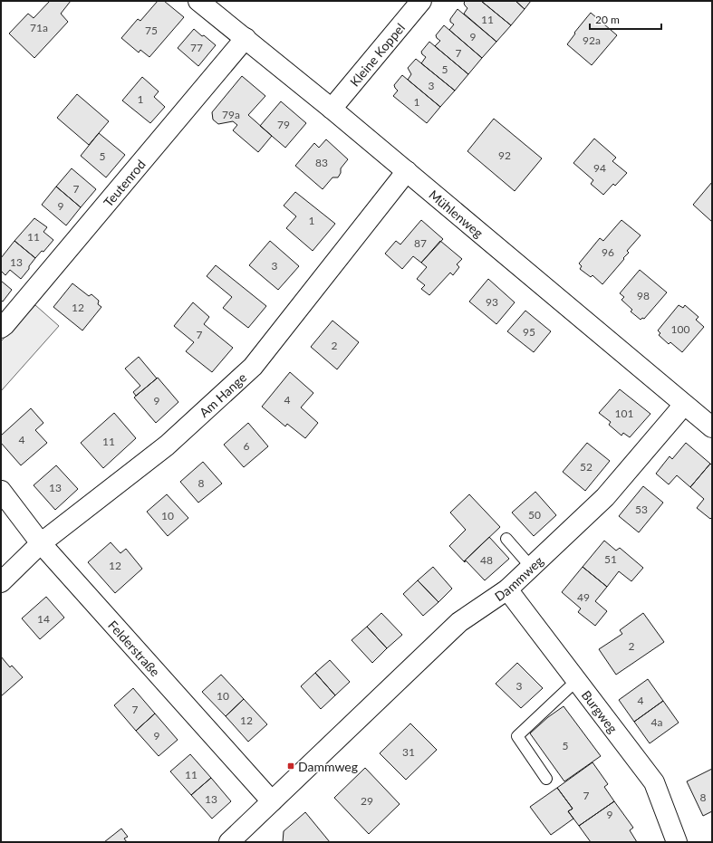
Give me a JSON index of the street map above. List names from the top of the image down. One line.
{"streets":{"street":["Kleine Koppel","Teutenrod","Mühlenweg","Am Hange","Dammweg","Felderstraße","Burgweg"]},"crossings":[["Kleine Koppel","Mühlenweg"],["Teutenrod","Mühlenweg"],["Mühlenweg","Am Hange"],["Mühlenweg","Dammweg"],["Am Hange","Felderstraße"],["Dammweg","Felderstraße"],["Dammweg","Burgweg"]],"places":{"transit":["Dammweg"]},"house_numbers":["11","71a","75","9","92a","77","7","5","3","1","1","79a","79","92","5","83","94","7","9","1","11","87","96","13","3","98","93","12","100","95","7","2","4","9","101","4","11","6","52","8","13","53","50","10","51","48","12","49","14","2","3","10","4","7","12","4a","9","5","31","11","7","8","13","29","9"],"scale_bar":"20 m"}
